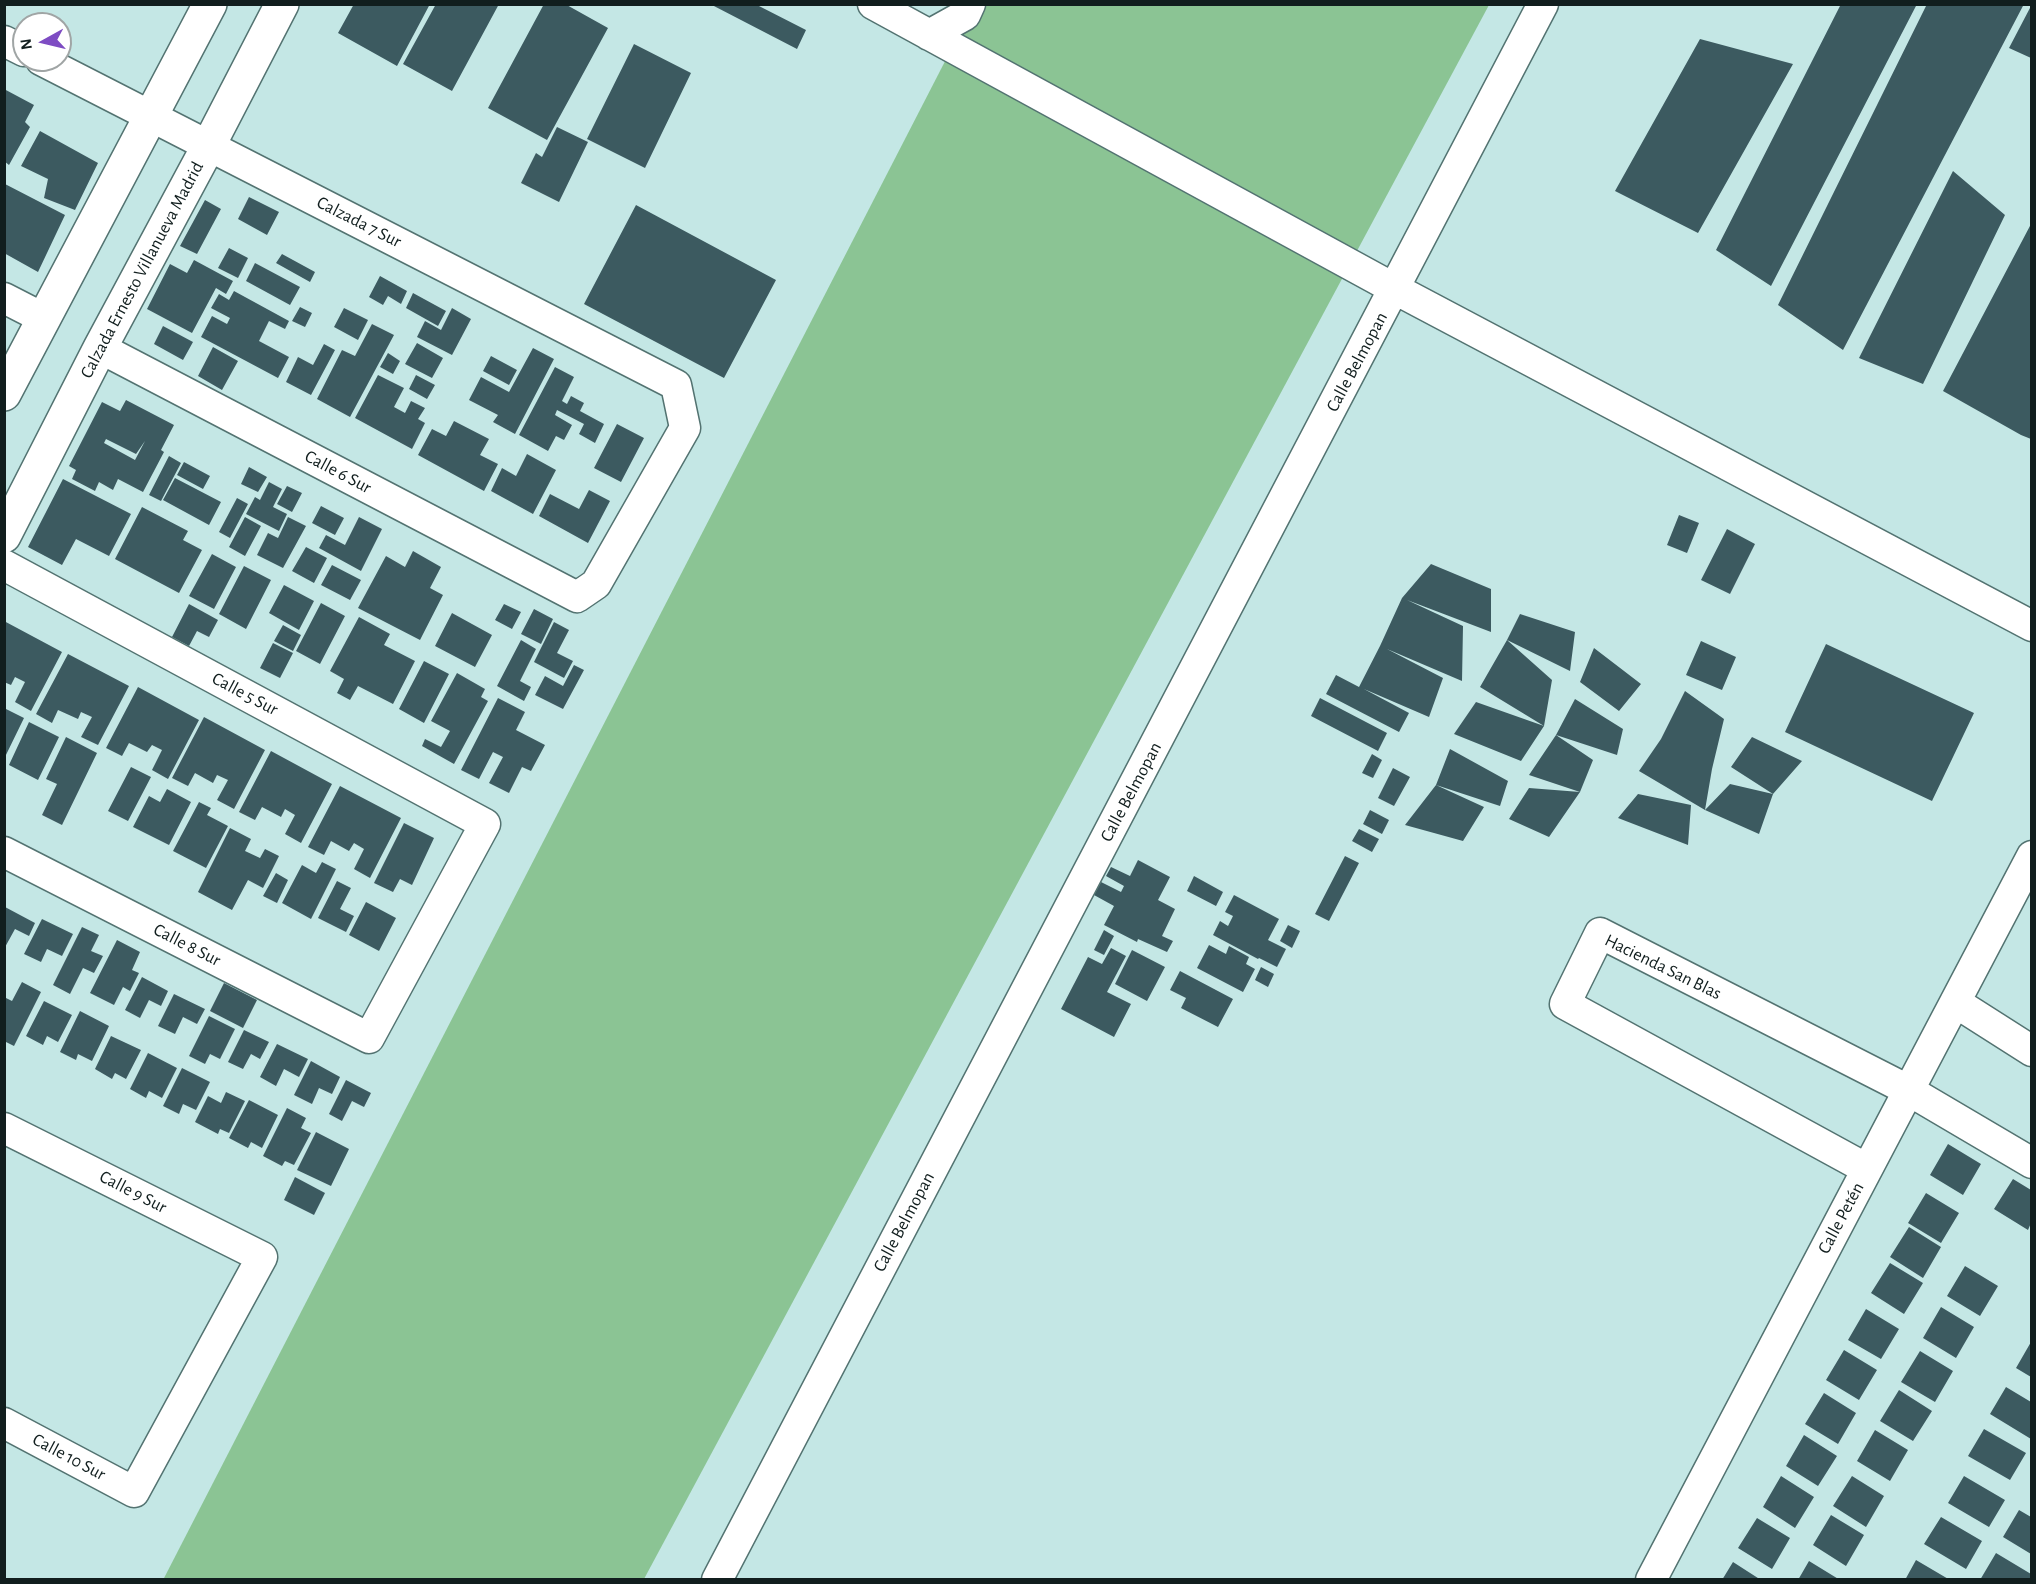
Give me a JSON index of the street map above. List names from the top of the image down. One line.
{"streets":{"street":["Calzada 7 Sur","Calzada Ernesto Villanueva Madrid","Calle Belmopan","Calle 6 Sur","Calle 5 Sur","Calle 8 Sur","Hacienda San Blas","Calle 9 Sur","Calle Petén","Calle 10 Sur"]},"crossings":[["Calzada 7 Sur","Calzada Ernesto Villanueva Madrid"],["Calzada 7 Sur","Calle 6 Sur"],["Calzada Ernesto Villanueva Madrid","Calle 6 Sur"],["Calle 5 Sur","Calle 8 Sur"],["Hacienda San Blas","Calle Petén"],["Calle 9 Sur","Calle 10 Sur"]],"north":"left"}
